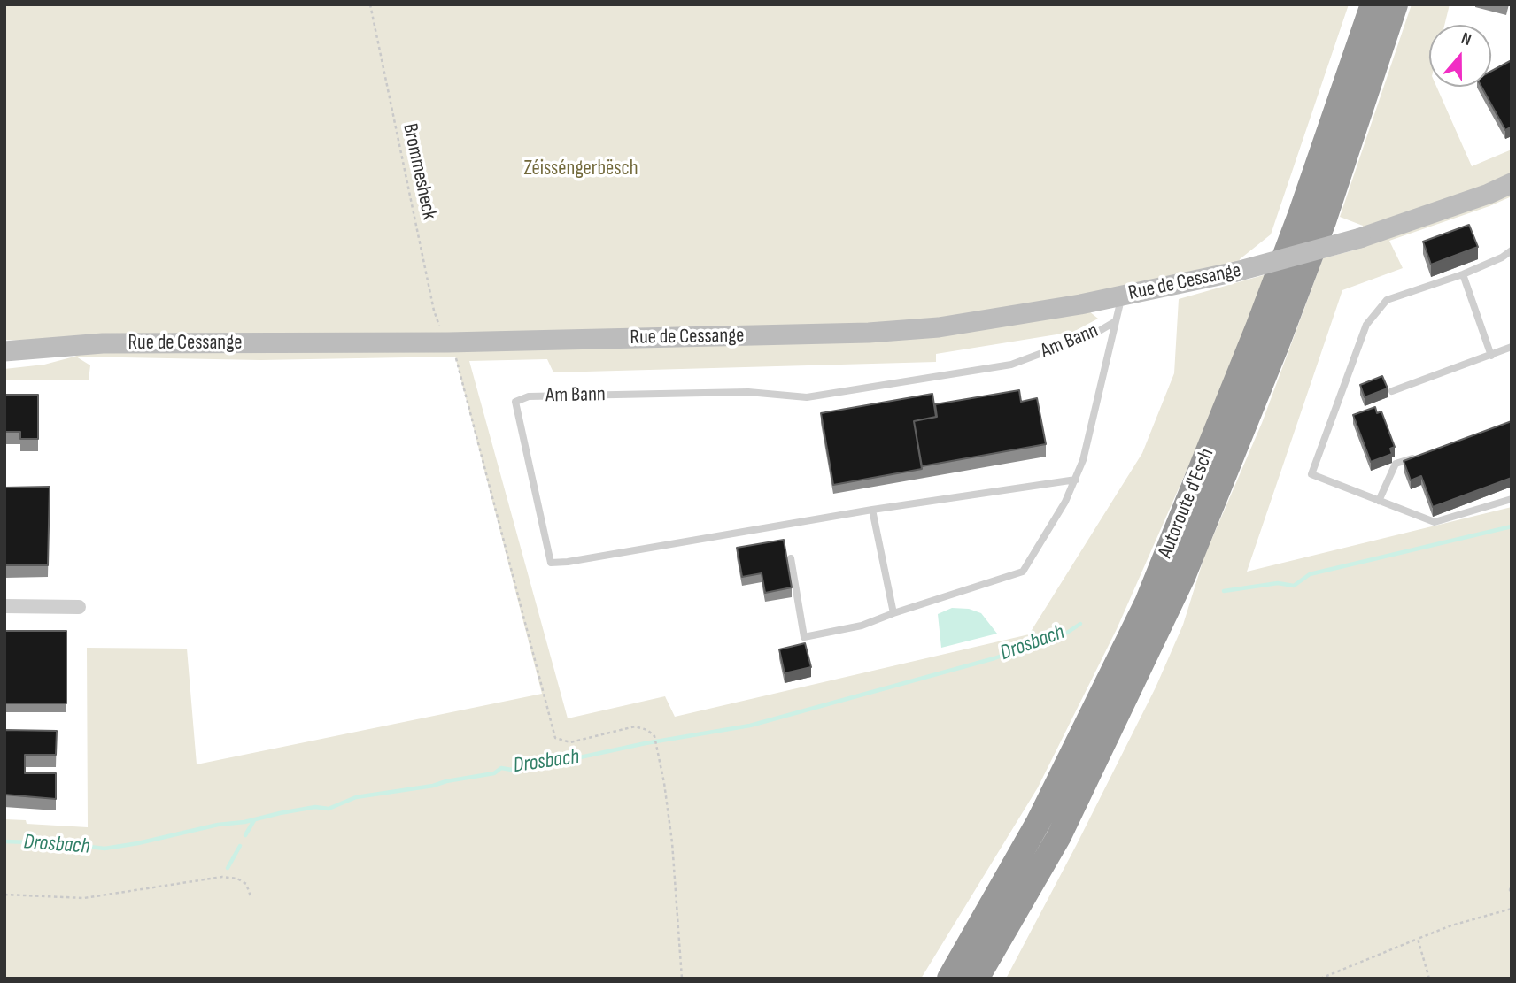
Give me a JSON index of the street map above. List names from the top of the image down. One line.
{"streets":{"highway":["Autoroute d'Esch"],"main road":["Rue de Cessange"],"lane":["Am Bann"],"path":["Brommesheck"]},"crossings":[["Brommesheck","Rue de Cessange"],["Rue de Cessange","Am Bann"]],"water":["Drosbach"],"parks":["Zéisséngerbësch"],"north":"top"}
